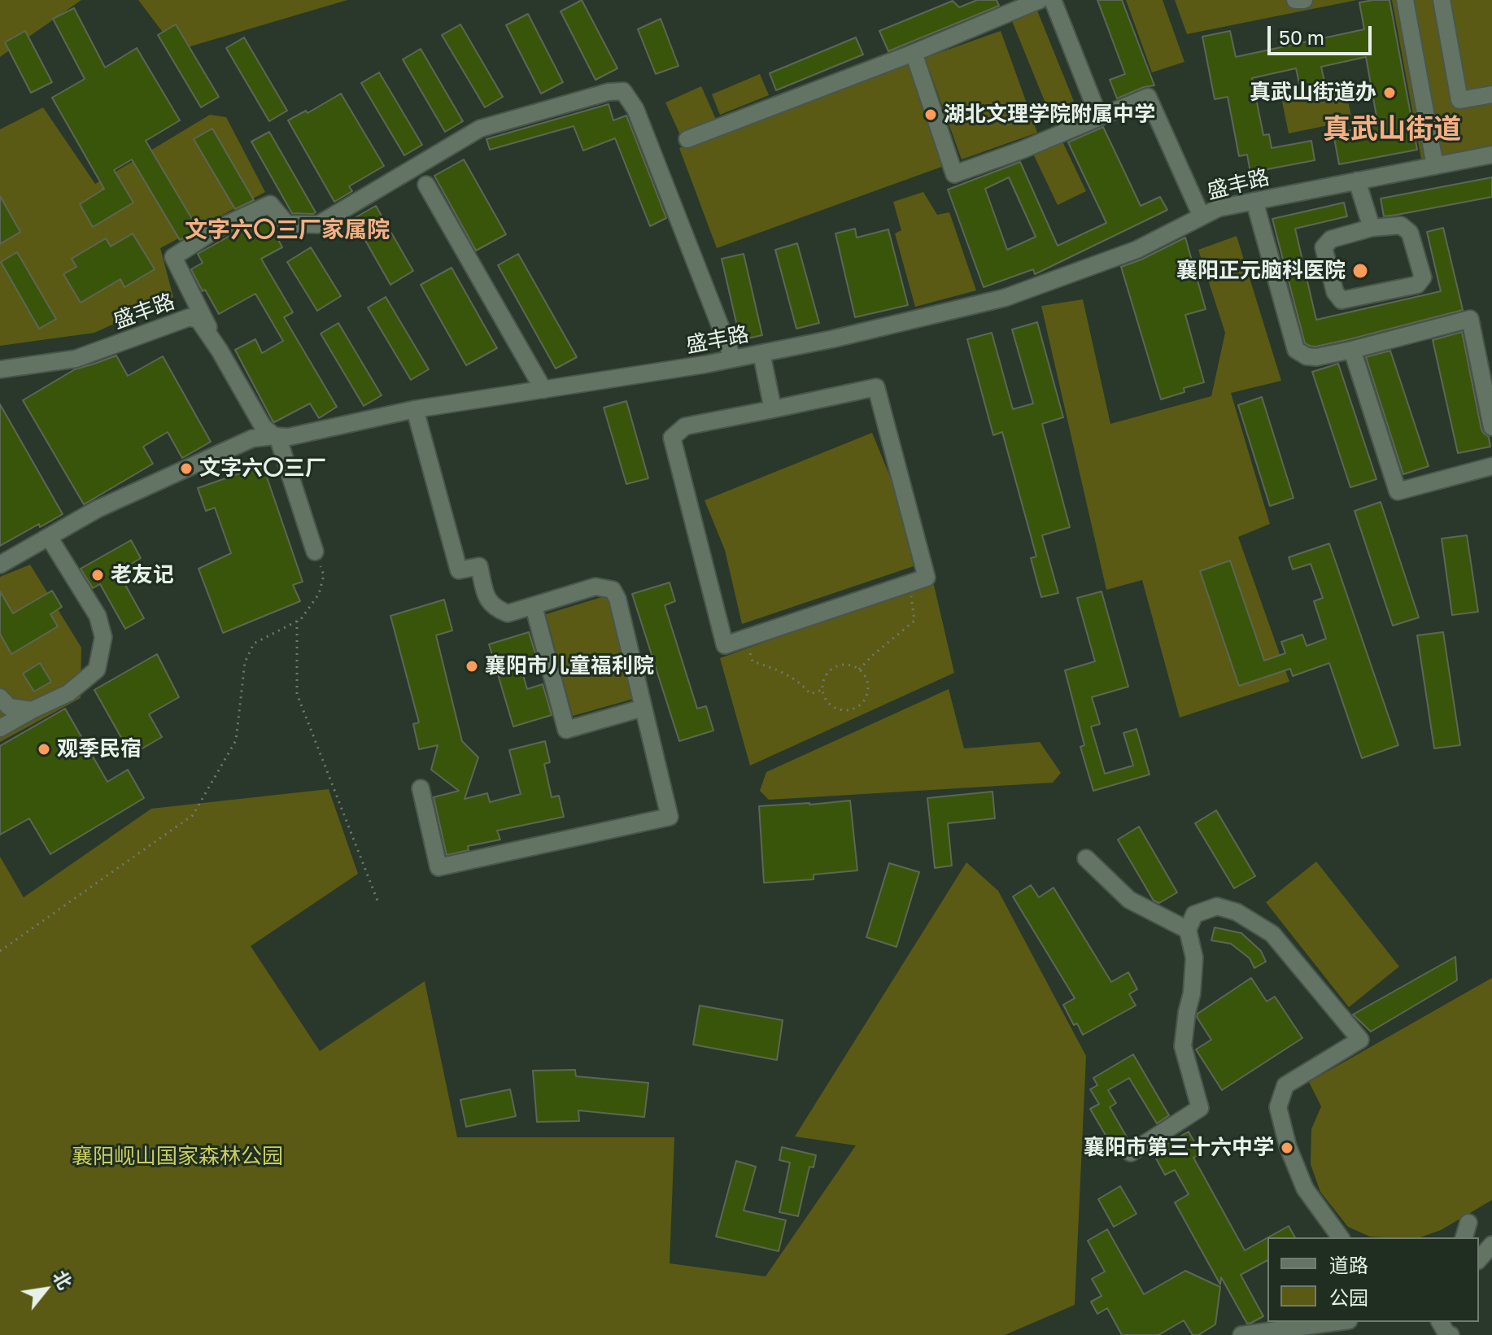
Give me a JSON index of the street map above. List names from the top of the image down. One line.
{"streets":{"street":["盛丰路"]},"districts":["真武山街道","文字六〇三厂家属院"],"parks":["襄阳岘山国家森林公园"],"places":["真武山街道办","湖北文理学院附属中学","襄阳正元脑科医院","文字六〇三厂","老友记","襄阳市儿童福利院","观季民宿","襄阳市第三十六中学"],"legend":["道路","公园"],"scale_bar":"50 m","north":"top right"}
